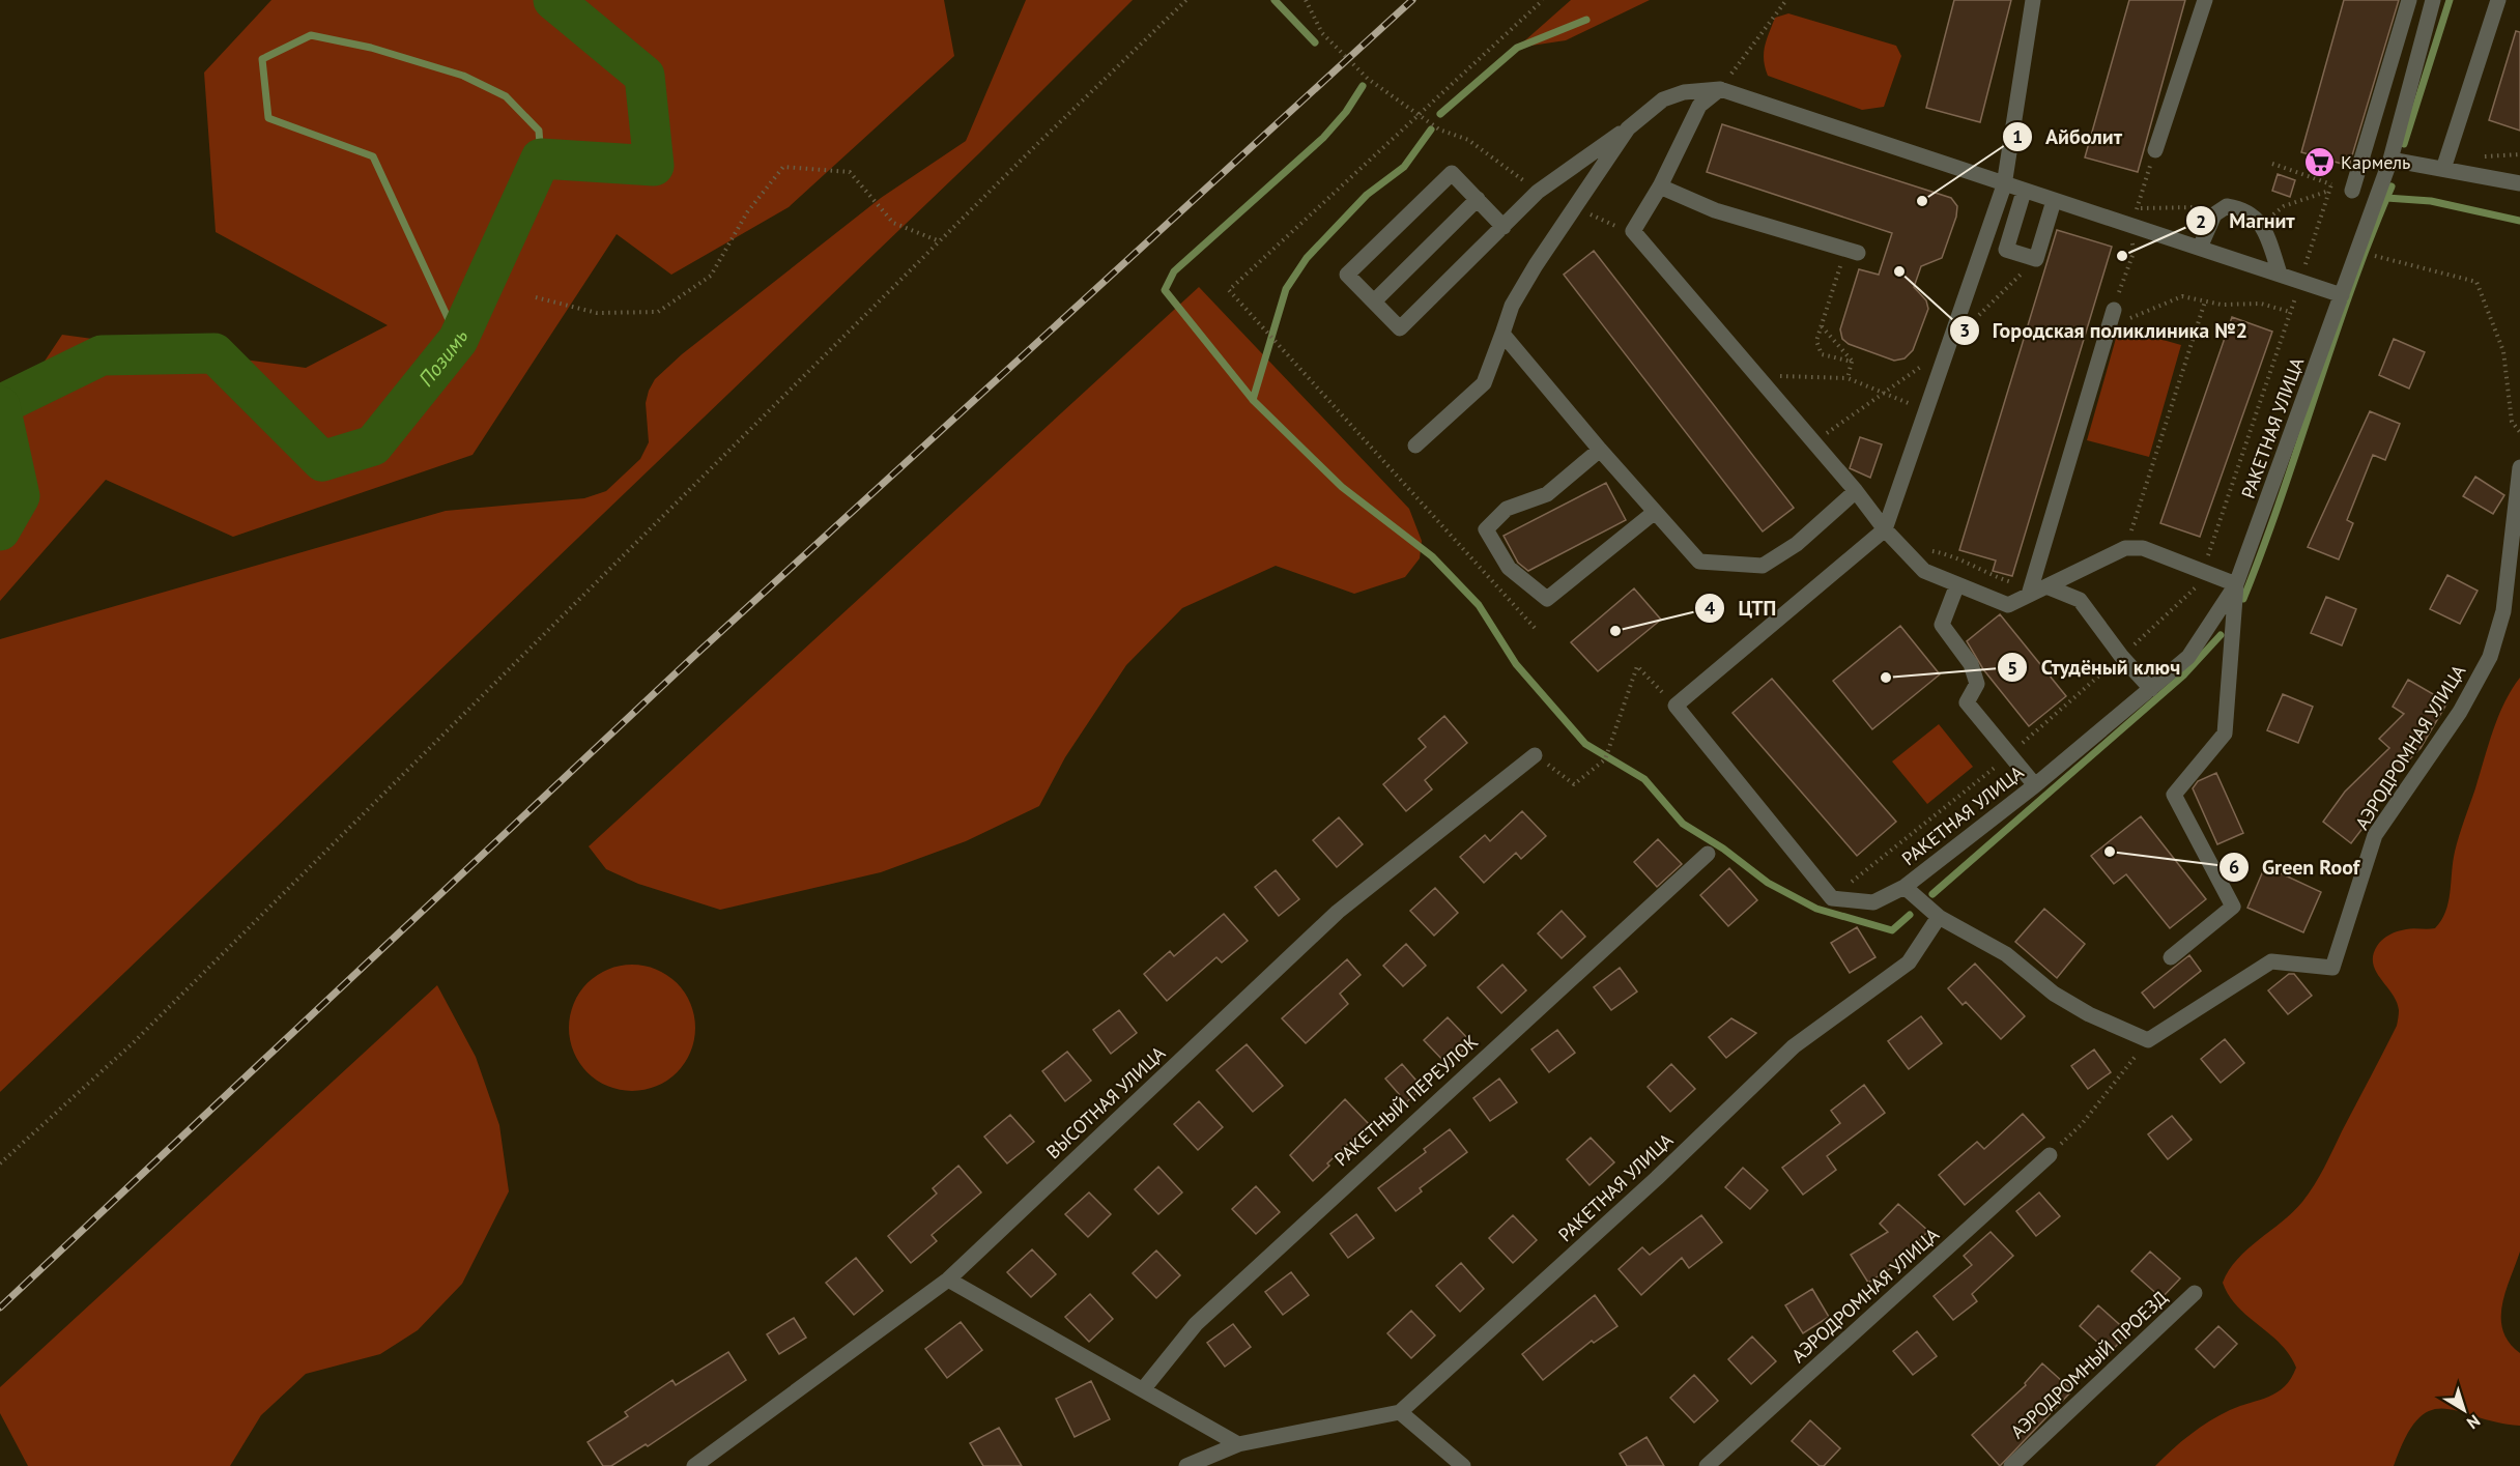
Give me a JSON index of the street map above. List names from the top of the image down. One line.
{"streets":{"street":["РАКЕТНАЯ УЛИЦА","АЭРОДРОМНАЯ УЛИЦА","РАКЕТНЫЙ ПЕРЕУЛОК","ВЫСОТНАЯ УЛИЦА","АЭРОДРОМНЫЙ ПРОЕЗД"]},"water":["Позимь"],"places":{"supermarket":["Кармель"],"other":["Айболит","Магнит","Городская поликлиника №2","ЦТП","Студёный ключ","Green Roof"]},"north":"bottom right"}
